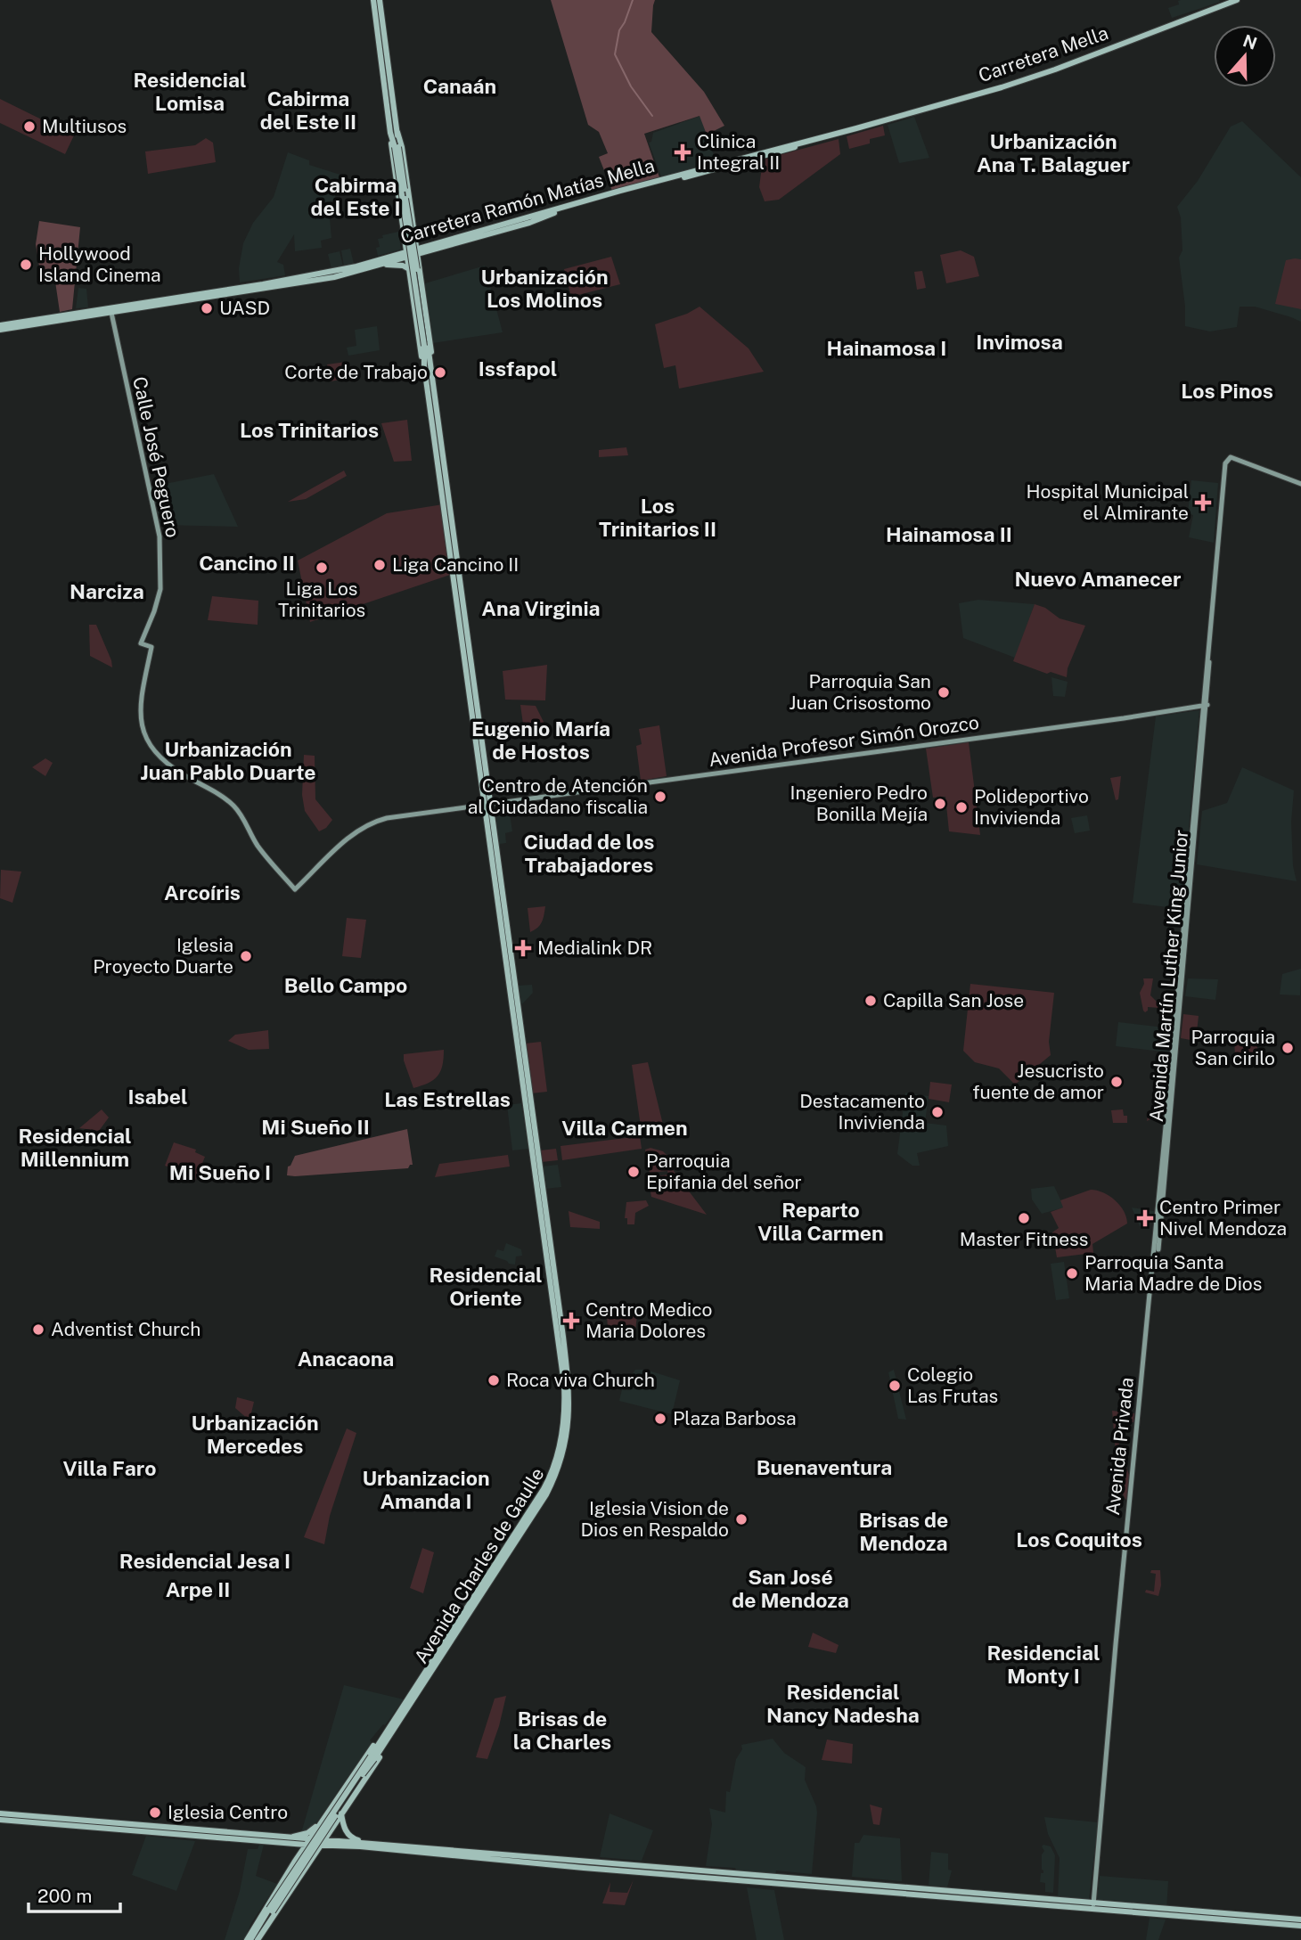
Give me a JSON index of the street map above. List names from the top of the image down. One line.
{"streets":{"main road":["Carretera Mella","Carretera Ramón Matías Mella","Calle José Peguero","Avenida Profesor Simón Orozco","Avenida Martín Luther King Junior","Avenida Privada","Avenida Charles de Gaulle"]},"crossings":[["Carretera Mella","Carretera Ramón Matías Mella"],["Carretera Ramón Matías Mella","Calle José Peguero"],["Calle José Peguero","Avenida Profesor Simón Orozco"],["Avenida Profesor Simón Orozco","Avenida Martín Luther King Junior"],["Avenida Profesor Simón Orozco","Avenida Charles de Gaulle"],["Avenida Martín Luther King Junior","Avenida Privada"]],"districts":["Residencial Lomisa","Canaán","Cabirma del Este II","Urbanización Ana T. Balaguer","Cabirma del Este I","Urbanización Los Molinos","Invimosa","Hainamosa I","Issfapol","Los Pinos","Los Trinitarios","Los Trinitarios II","Hainamosa II","Cancino II","Nuevo Amanecer","Narciza","Ana Virginia","Eugenio María de Hostos","Urbanización Juan Pablo Duarte","Ciudad de los Trabajadores","Arcoíris","Bello Campo","Isabel","Las Estrellas","Mi Sueño II","Villa Carmen","Residencial Millennium","Mi Sueño I","Reparto Villa Carmen","Residencial Oriente","Anacaona","Urbanización Mercedes","Buenaventura","Villa Faro","Urbanizacion Amanda I","Brisas de Mendoza","Los Coquitos","Residencial Jesa I","San José de Mendoza","Arpe II","Residencial Monty I","Residencial Nancy Nadesha","Brisas de la Charles"],"places":{"other":["Multiusos","Hollywood Island Cinema","UASD","Corte de Trabajo","Liga Cancino II","Liga Los Trinitarios","Parroquia San Juan Crisostomo","Centro de Atención al Ciudadano fiscalia","Ingeniero Pedro Bonilla Mejía","Polideportivo Invivienda","Iglesia Proyecto Duarte","Capilla San Jose","Parroquia San cirilo","Jesucristo fuente de amor","Destacamento Invivienda","Parroquia Epifania del señor","Master Fitness","Parroquia Santa Maria Madre de Dios","Adventist Church","Roca viva Church","Colegio Las Frutas","Plaza Barbosa","Iglesia Vision de Dios en Respaldo","Iglesia Centro"],"health":["Clinica Integral II","Hospital Municipal el Almirante","Medialink DR","Centro Primer Nivel Mendoza","Centro Medico Maria Dolores"]},"scale_bar":"200 m","north":"top"}
